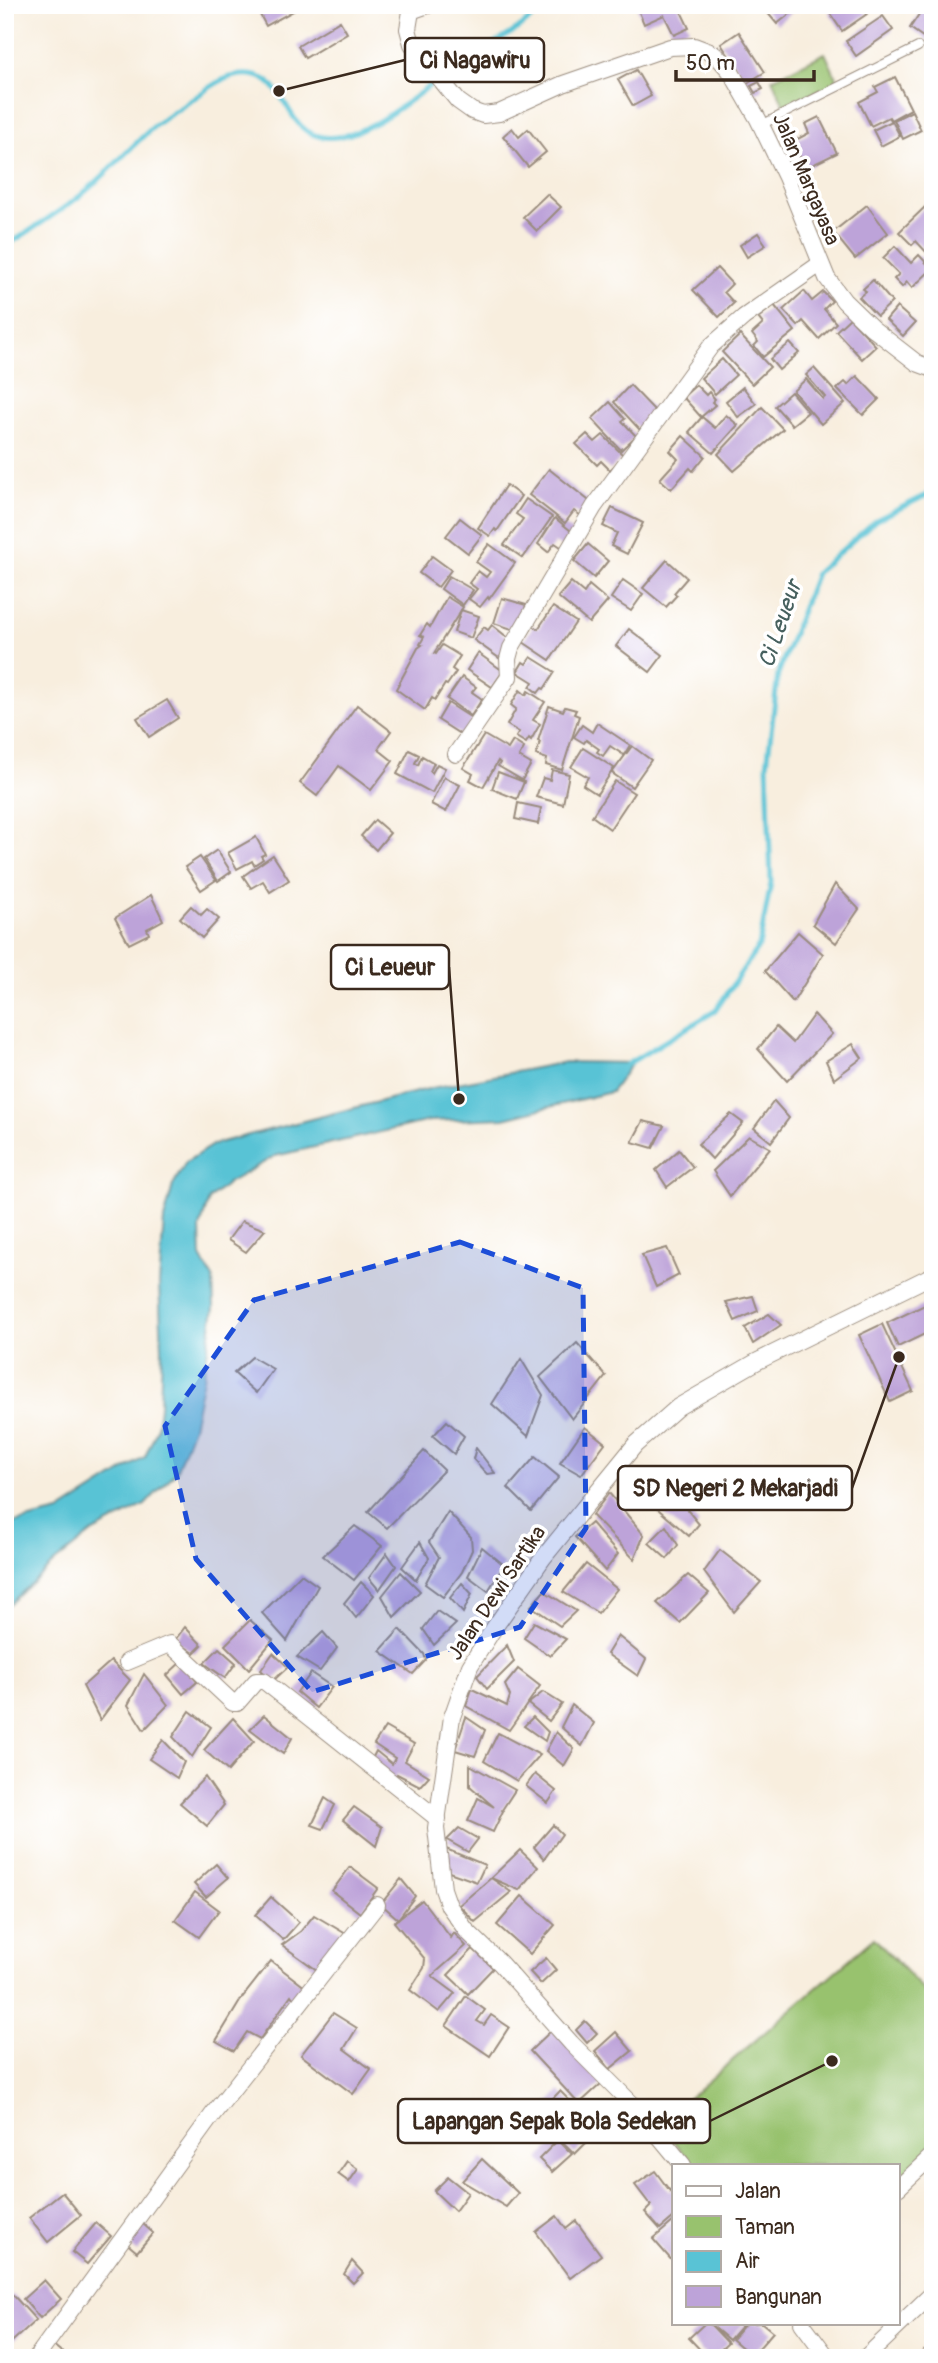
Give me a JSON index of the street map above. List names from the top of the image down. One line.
{"streets":{"street":["Jalan Margayasa","Jalan Dewi Sartika"]},"water":["Ci Leueur"],"places":["Ci Nagawiru","Ci Leueur","SD Negeri 2 Mekarjadi","Lapangan Sepak Bola Sedekan"],"legend":["Jalan","Taman","Air","Bangunan"],"scale_bar":"50 m"}
